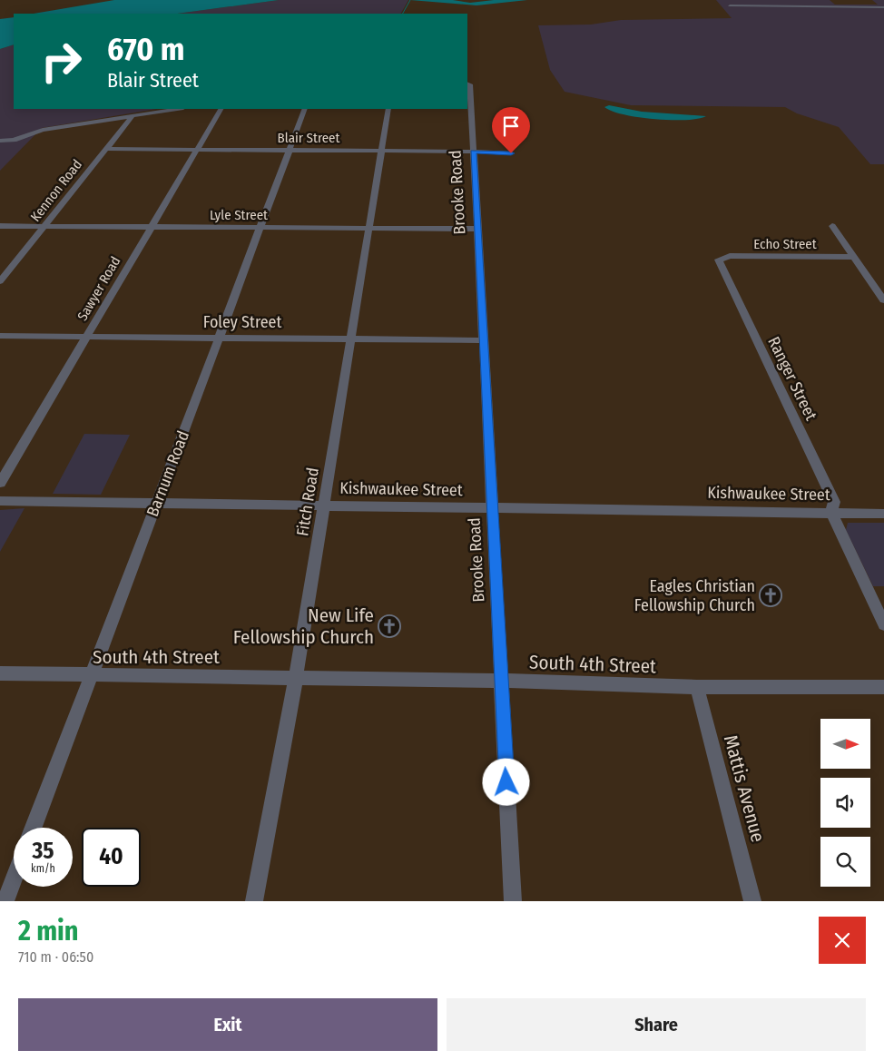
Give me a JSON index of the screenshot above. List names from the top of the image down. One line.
{"streets":{"street":["Blair Street","Kennon Road","Brooke Road","Lyle Street","Echo Street","Sawyer Road","Foley Street","Ranger Street","Barnum Road","Kishwaukee Street","Fitch Road","South 4th Street","Mattis Avenue"]},"crossings":[["Blair Street","Kennon Road"],["Blair Street","Brooke Road"],["Blair Street","Sawyer Road"],["Blair Street","Barnum Road"],["Blair Street","Fitch Road"],["Kennon Road","Lyle Street"],["Brooke Road","Lyle Street"],["Brooke Road","Foley Street"],["Brooke Road","Kishwaukee Street"],["Brooke Road","South 4th Street"],["Lyle Street","Sawyer Road"],["Lyle Street","Barnum Road"],["Lyle Street","Fitch Road"],["Echo Street","Ranger Street"],["Sawyer Road","Foley Street"],["Foley Street","Barnum Road"],["Foley Street","Fitch Road"],["Ranger Street","Kishwaukee Street"],["Barnum Road","Kishwaukee Street"],["Barnum Road","South 4th Street"],["Kishwaukee Street","Fitch Road"],["Fitch Road","South 4th Street"],["South 4th Street","Mattis Avenue"]],"places":{"church":["Eagles Christian Fellowship Church","New Life Fellowship Church"]},"north":"right","page":{"turn":["670 m","Blair Street"],"speed":"35 km/h","limit":"40","heading":["2 min","710 m · 06:50"],"buttons":["Exit","Share"]}}
